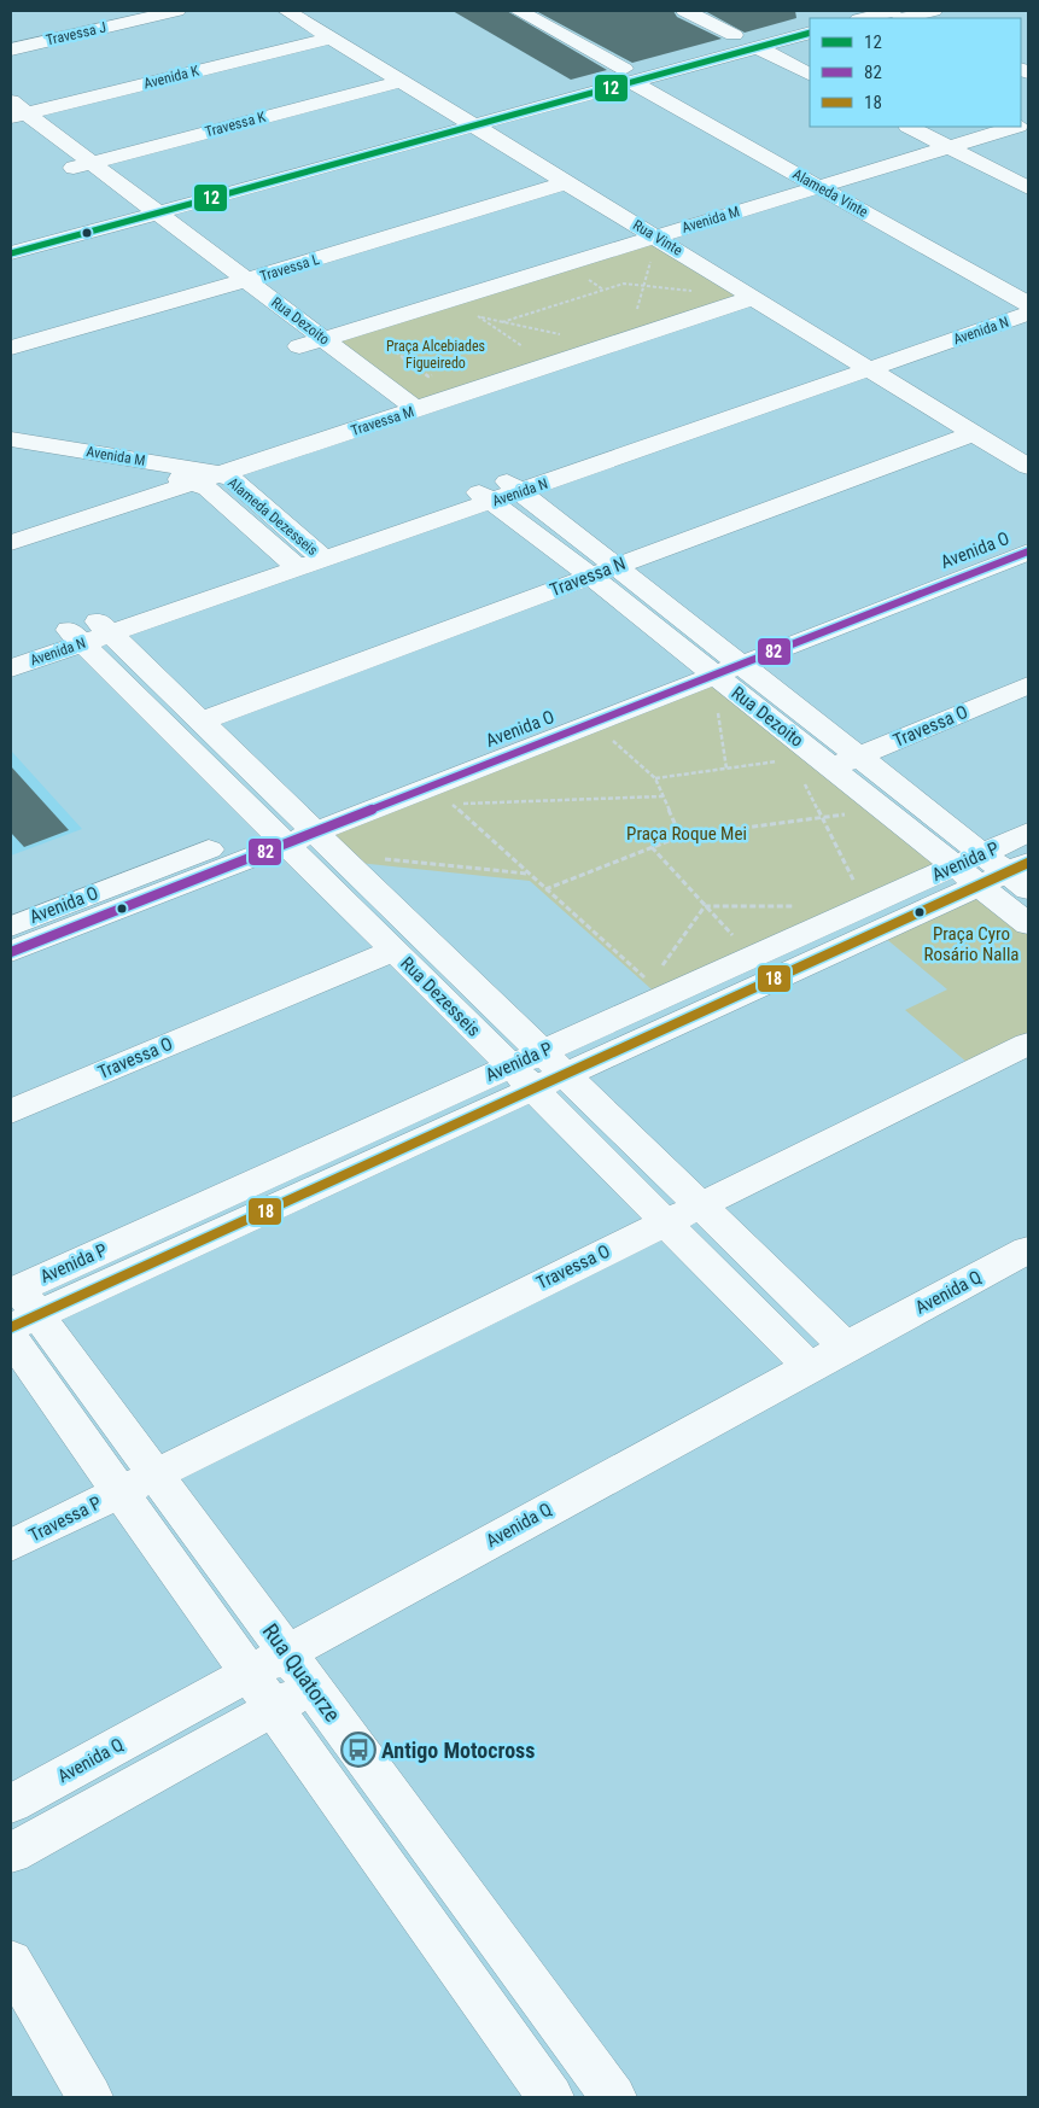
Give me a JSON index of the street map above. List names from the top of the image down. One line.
{"streets":{"street":["Travessa J","Avenida K","Travessa K","Alameda Vinte","Avenida M","Rua Vinte","Travessa L","Rua Dezoito","Avenida N","Travessa M","Alameda Dezesseis","Avenida O","Travessa N","Travessa O","Avenida P","Rua Dezesseis","Avenida Q","Travessa P","Rua Quatorze"]},"crossings":[["Avenida K","Rua Vinte"],["Avenida K","Rua Dezoito"],["Travessa K","Rua Vinte"],["Travessa K","Rua Dezoito"],["Alameda Vinte","Avenida M"],["Alameda Vinte","Avenida N"],["Avenida M","Rua Vinte"],["Avenida M","Rua Dezoito"],["Avenida M","Travessa M"],["Avenida M","Alameda Dezesseis"],["Rua Vinte","Travessa L"],["Rua Vinte","Avenida N"],["Rua Vinte","Travessa M"],["Rua Vinte","Travessa N"],["Travessa L","Rua Dezoito"],["Rua Dezoito","Avenida N"],["Rua Dezoito","Travessa M"],["Rua Dezoito","Avenida O"],["Rua Dezoito","Travessa N"],["Rua Dezoito","Travessa O"],["Rua Dezoito","Avenida P"],["Avenida N","Alameda Dezesseis"],["Avenida N","Rua Dezesseis"],["Travessa M","Alameda Dezesseis"],["Avenida O","Rua Dezesseis"],["Travessa N","Rua Dezesseis"],["Travessa O","Rua Dezesseis"],["Travessa O","Travessa P"],["Travessa O","Rua Quatorze"],["Avenida P","Rua Dezesseis"],["Avenida P","Rua Quatorze"],["Rua Dezesseis","Avenida Q"],["Avenida Q","Rua Quatorze"],["Travessa P","Rua Quatorze"]],"parks":["Praça Alcebiades Figueiredo","Praça Roque Mei","Praça Cyro Rosário Nalla"],"places":{"bus stop":["Antigo Motocross"]},"lines":["transit line 12","transit line 82","transit line 18"],"legend":["12","82","18"]}
